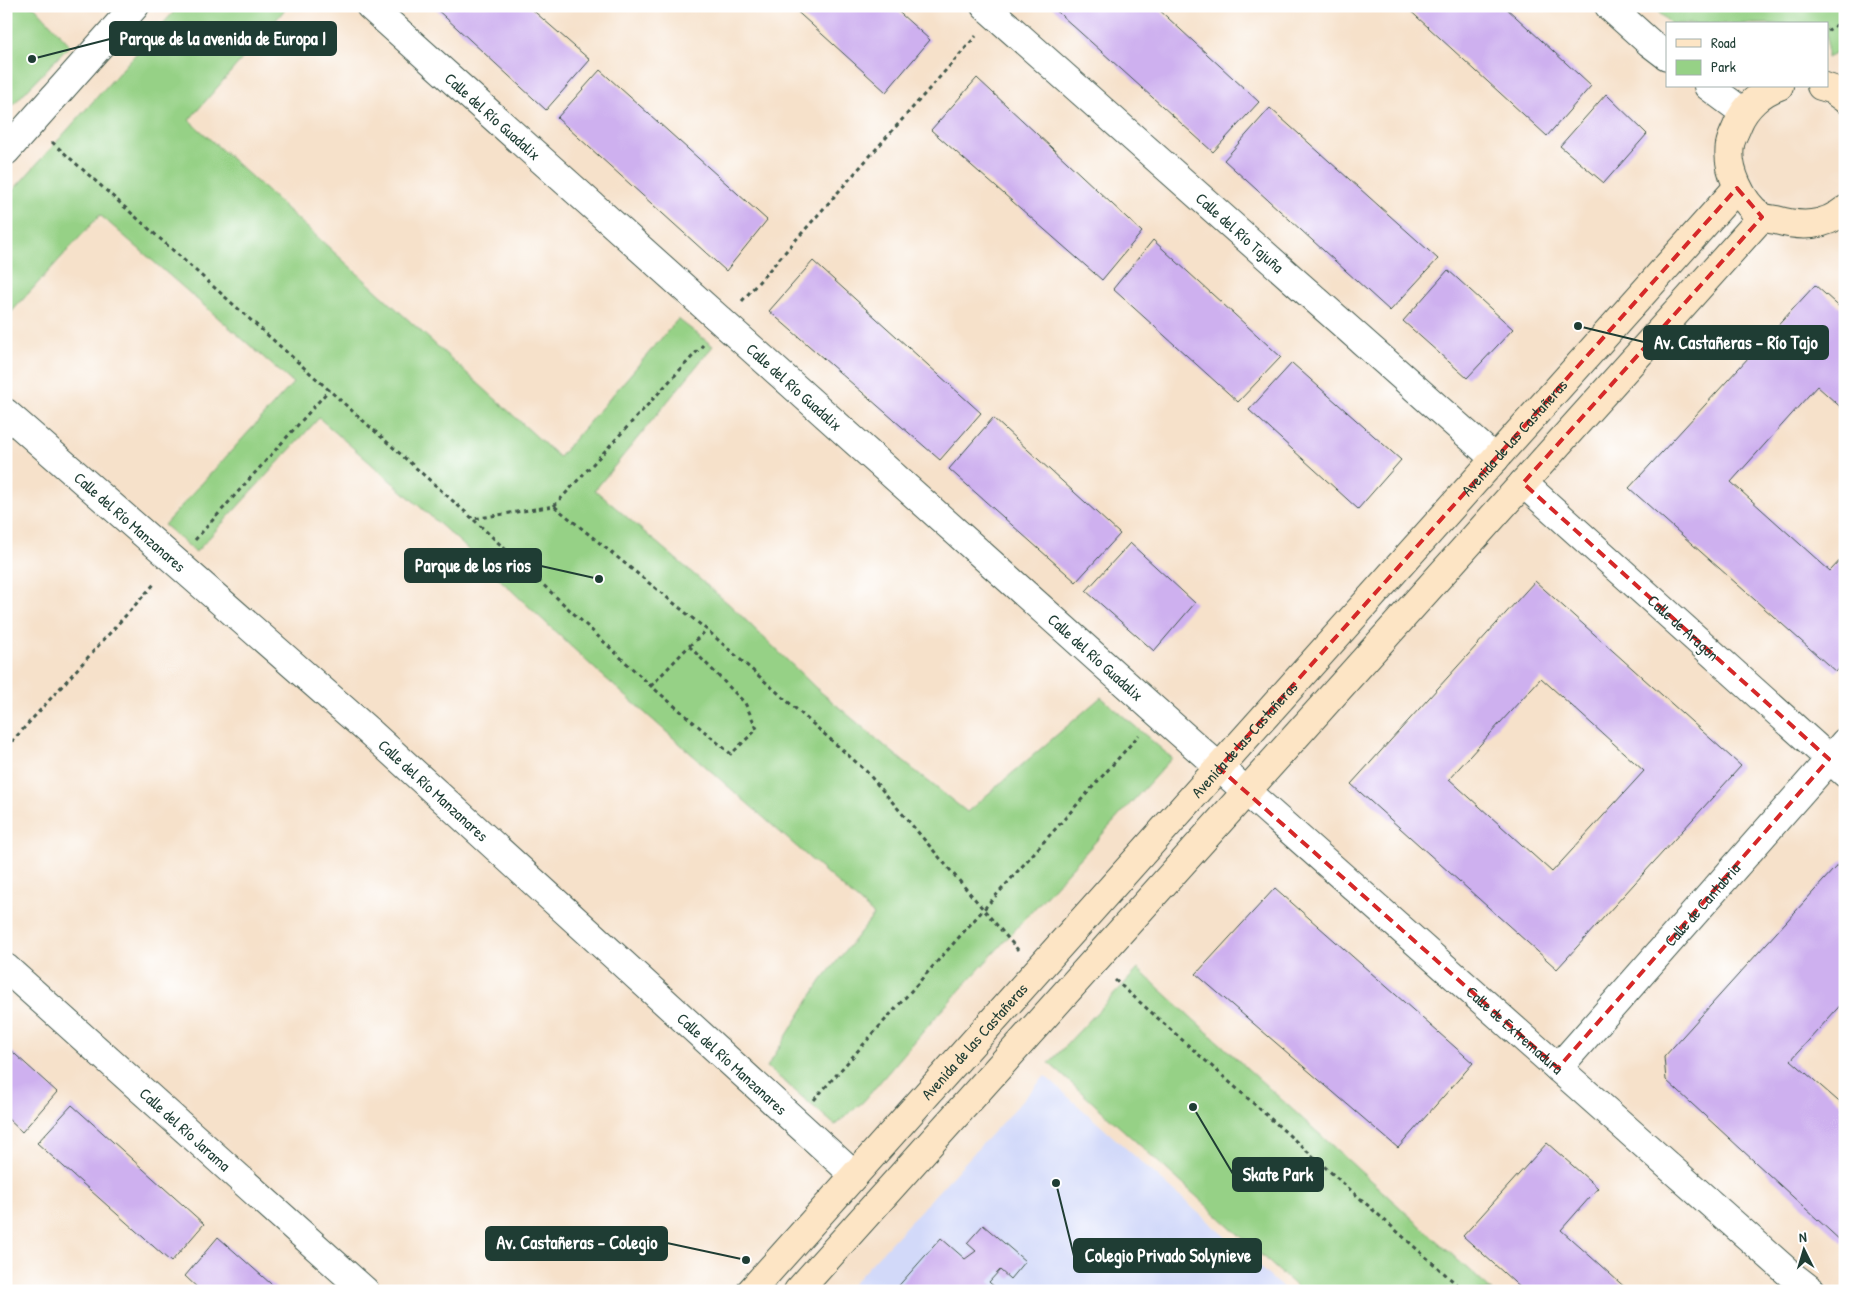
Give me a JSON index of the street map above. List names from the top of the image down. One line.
{"streets":{"street":["Calle del Río Guadalix","Calle del Río Tajuña","Avenida de las Castañeras","Calle del Río Manzanares","Calle de Aragón","Calle de Cantabria","Calle de Extremadura","Calle del Río Jarama"]},"crossings":[["Calle del Río Guadalix","Avenida de las Castañeras"],["Calle del Río Guadalix","Calle de Extremadura"],["Calle del Río Tajuña","Avenida de las Castañeras"],["Avenida de las Castañeras","Calle del Río Manzanares"],["Avenida de las Castañeras","Calle de Extremadura"],["Calle de Aragón","Calle de Cantabria"],["Calle de Cantabria","Calle de Extremadura"]],"places":["Parque de la avenida de Europa I","Av. Castañeras - Río Tajo","Parque de los rios","Skate Park","Colegio Privado Solynieve","Av. Castañeras - Colegio"],"legend":["Road","Park"],"north":"top"}
